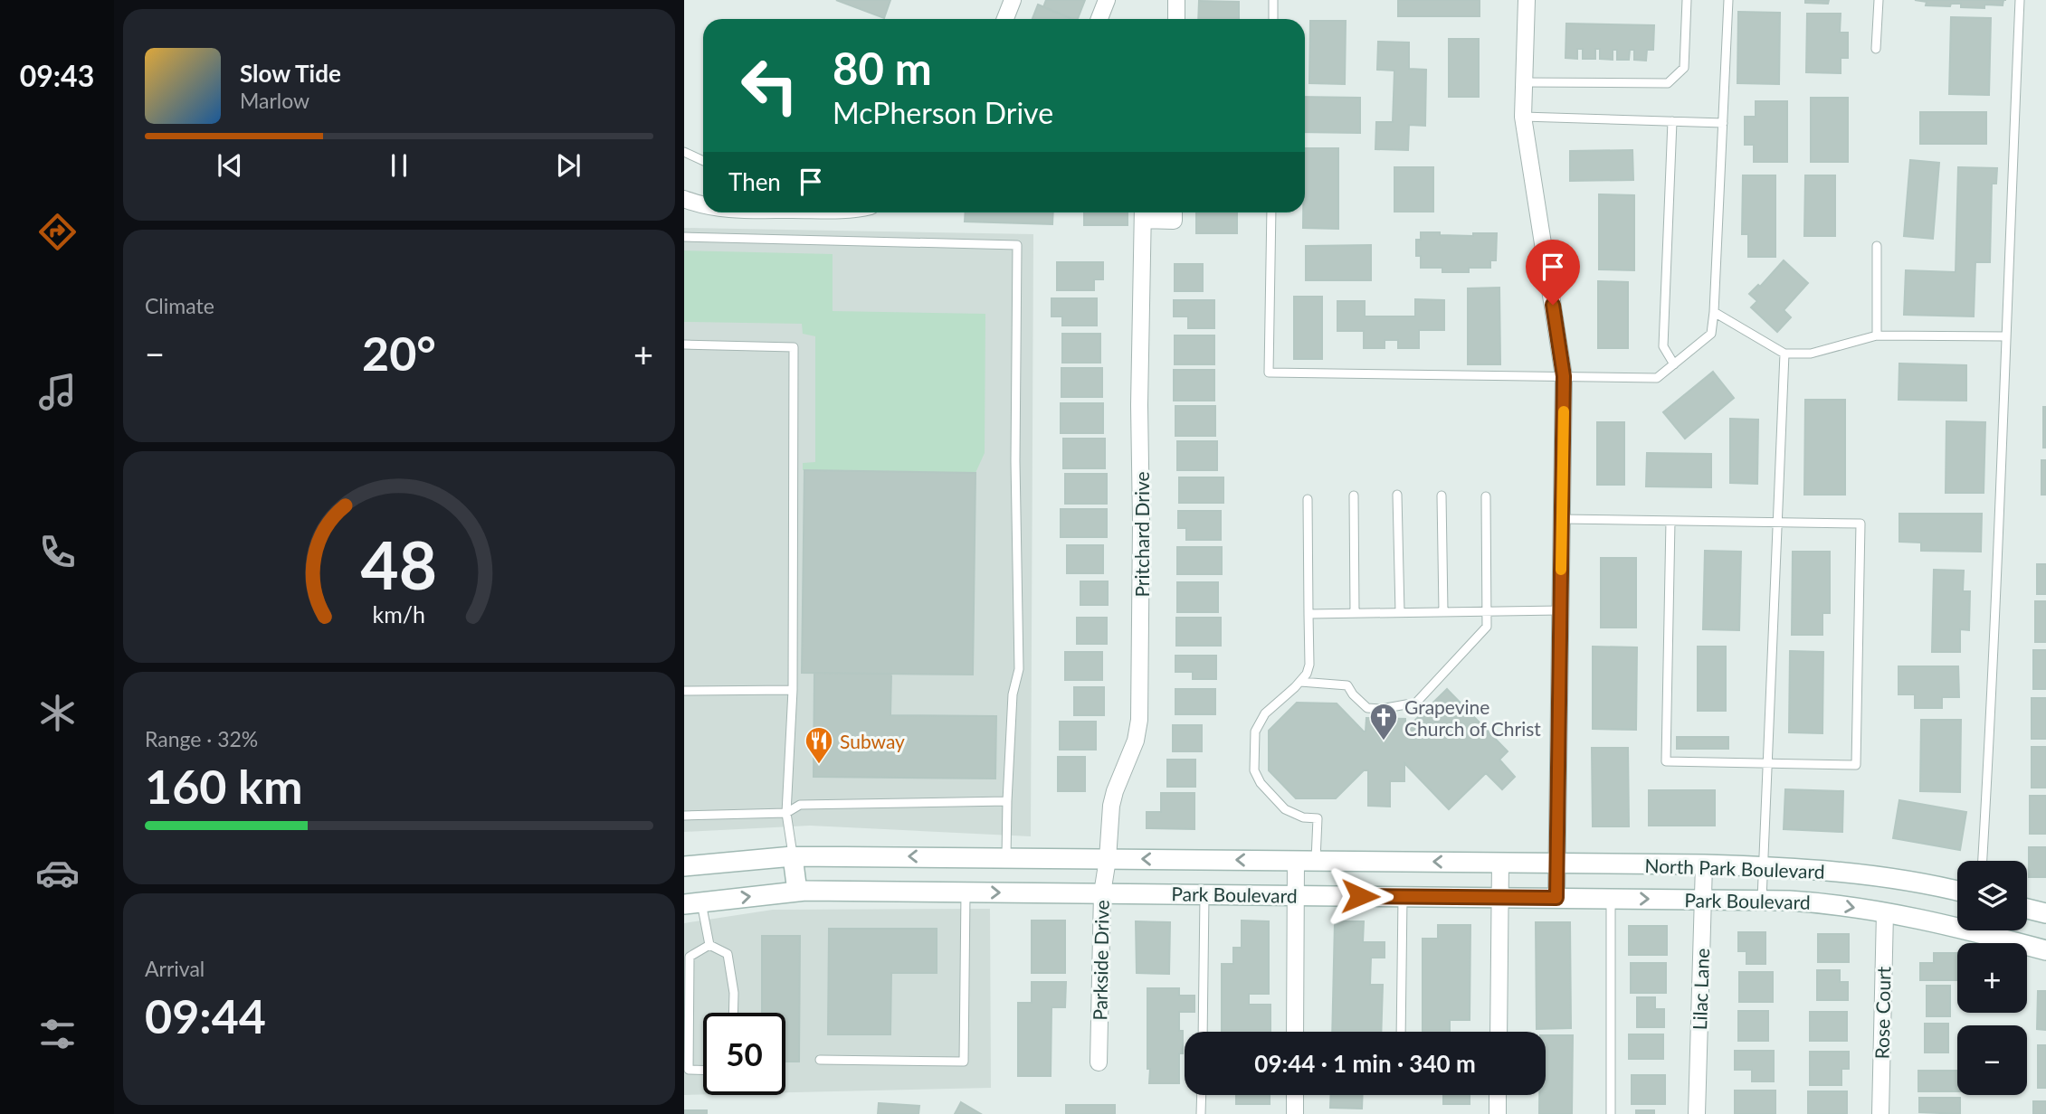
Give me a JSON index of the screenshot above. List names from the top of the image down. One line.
{"streets":{"main road":["North Park Boulevard","Park Boulevard"],"street":["Pritchard Drive","Parkside Drive","Lilac Lane","Rose Court"]},"crossings":[["Pritchard Drive","Park Boulevard"],["Pritchard Drive","Parkside Drive"],["North Park Boulevard","Park Boulevard"],["North Park Boulevard","Lilac Lane"],["Park Boulevard","Parkside Drive"],["Park Boulevard","Lilac Lane"],["Park Boulevard","Rose Court"]],"places":{"church":["Grapevine Church of Christ"],"restaurant":["Subway"]},"page":{"tabs":"09:43","turn":["80 m","McPherson Drive"],"song":["Slow Tide","Marlow"],"then":"Then","tile":["Climate",["Range · 32%","160 km"],["Arrival","09:44"]],"heat":["−","20°","+"],"map_buttons":["+","−"],"limit":"50","trip":"09:44 · 1 min · 340 m","gauge":["48","km/h"]}}
